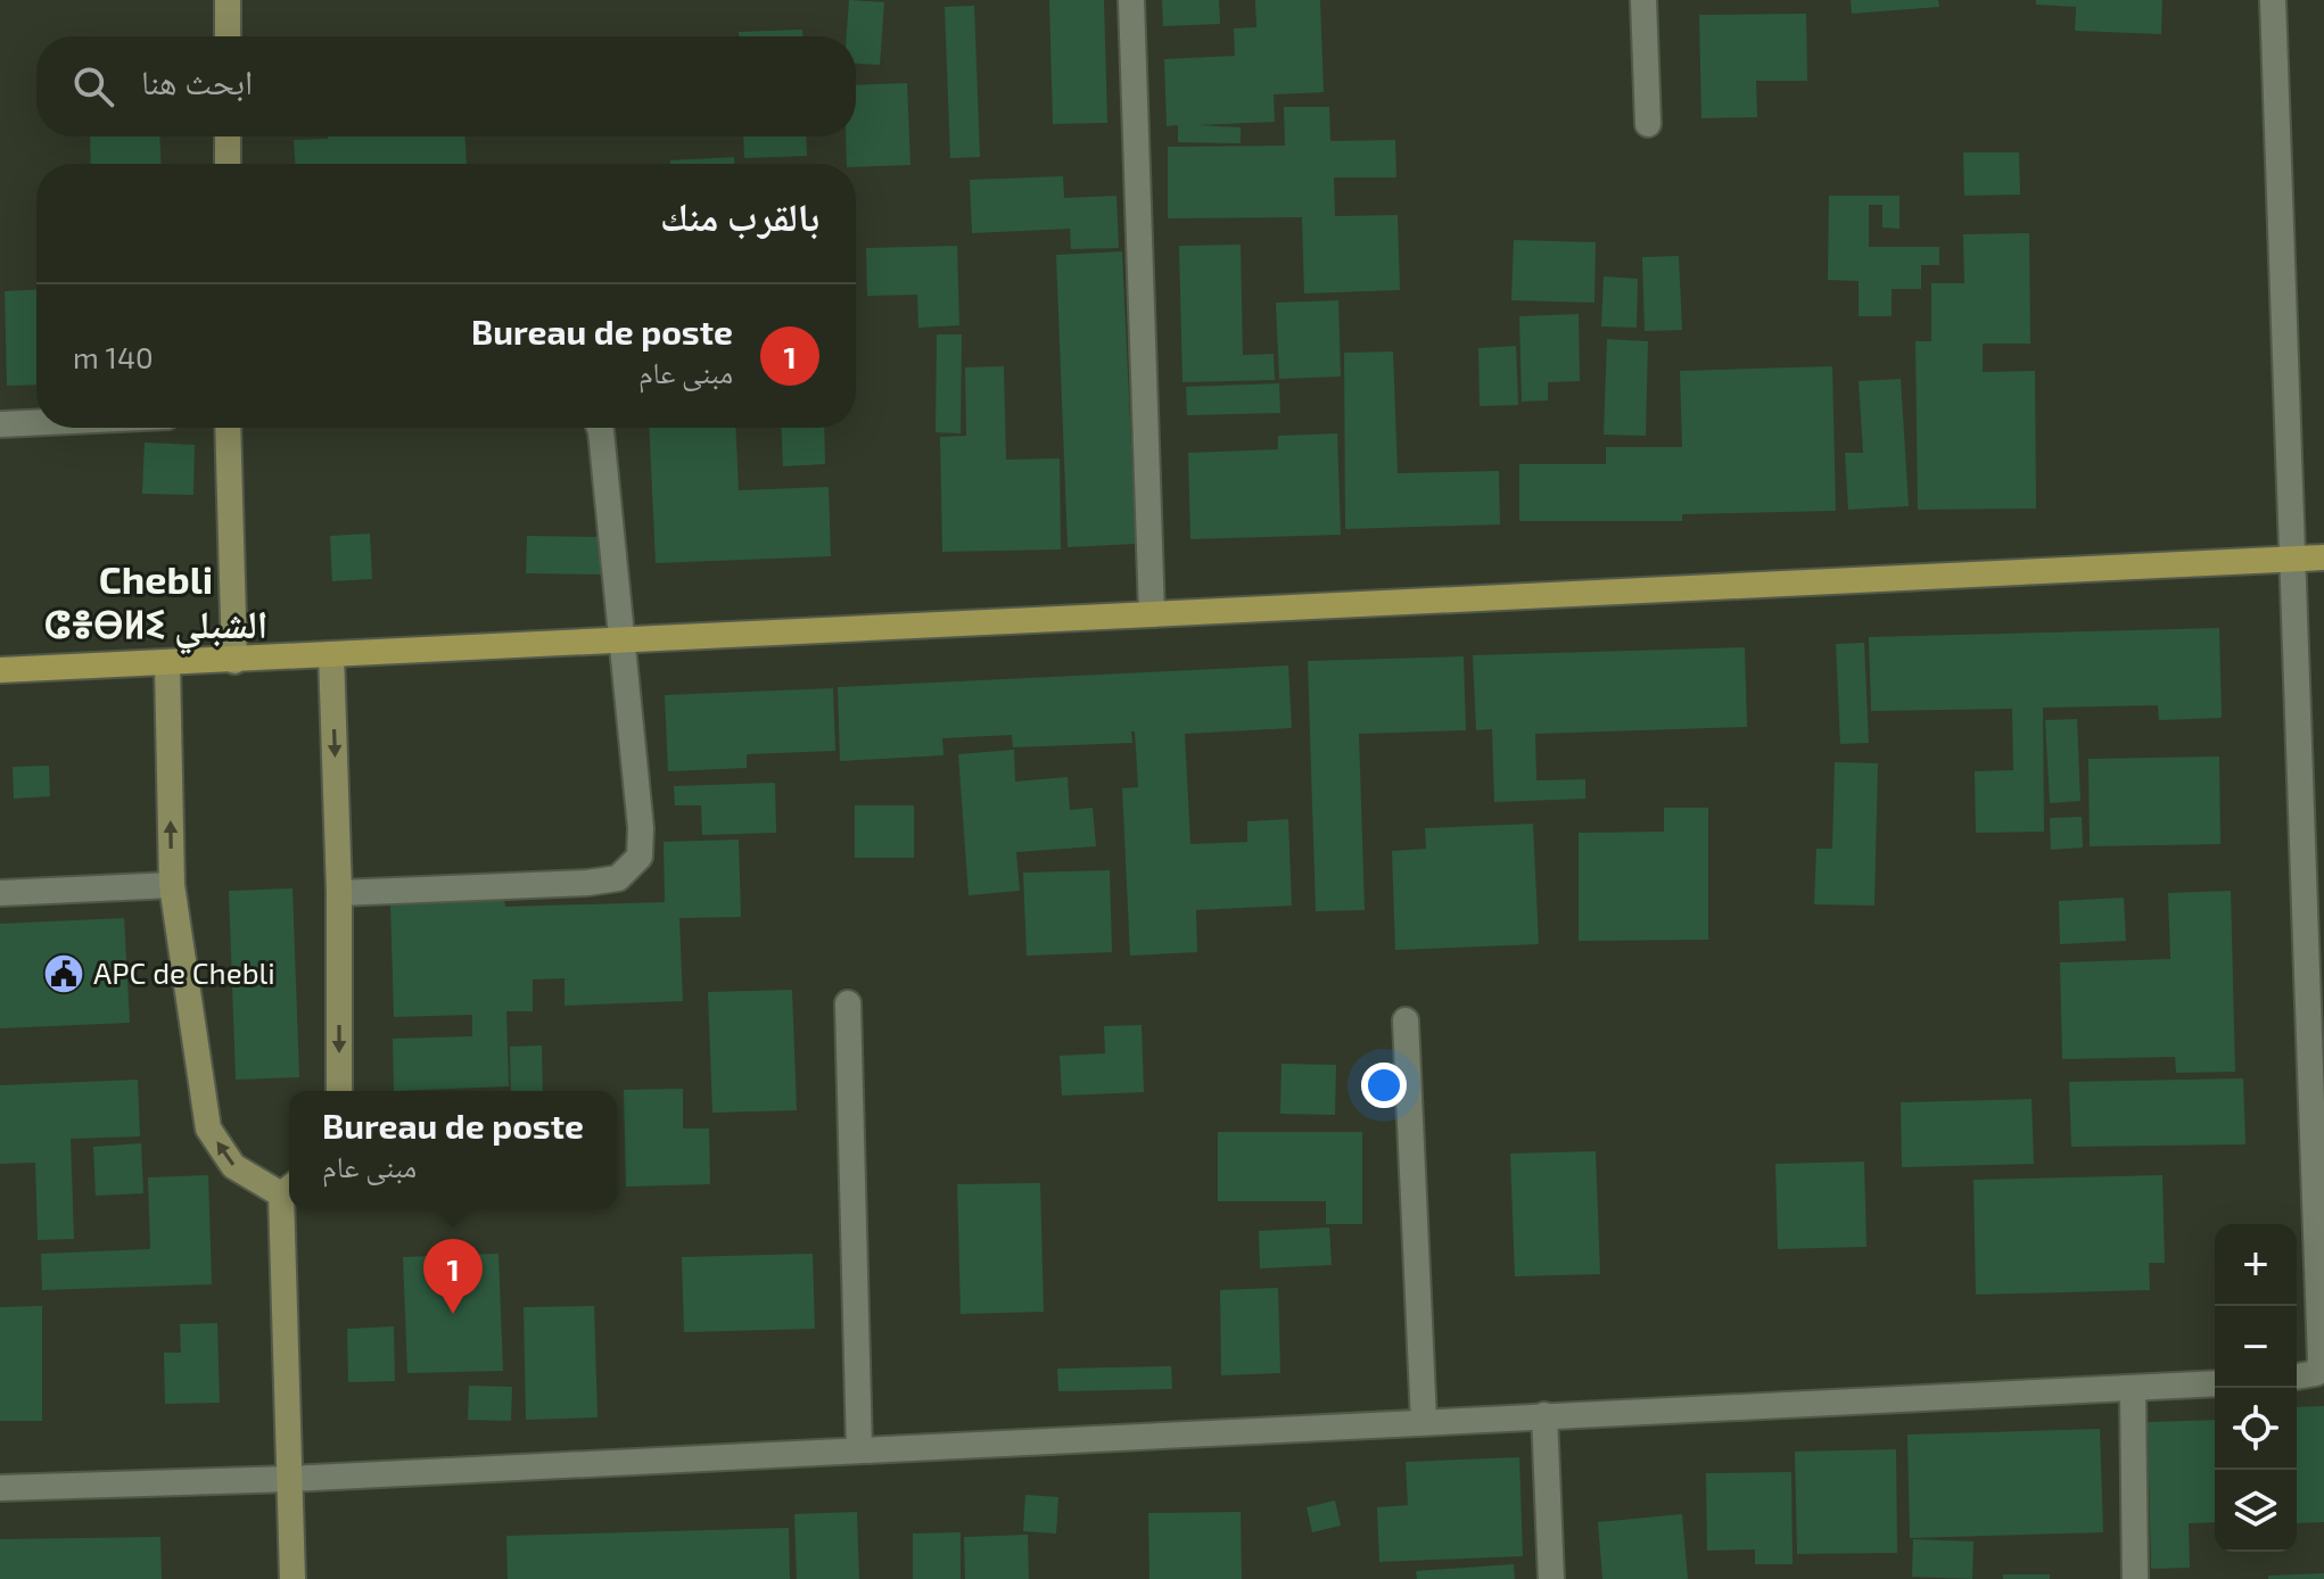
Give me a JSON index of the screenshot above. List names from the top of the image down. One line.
{"districts":["Chebli ⵛⴻⴱⵍⵉ الشبلي"],"places":{"public building":["APC de Chebli"]},"page":{"search":"ابحث هنا","heading":"بالقرب منك","list":[{"mark":"1","name":"Bureau de poste","note":"مبنى عام","value":"140 m"}],"popup":["Bureau de poste","مبنى عام"],"map_buttons":["+","−"],"pins":"1"}}
